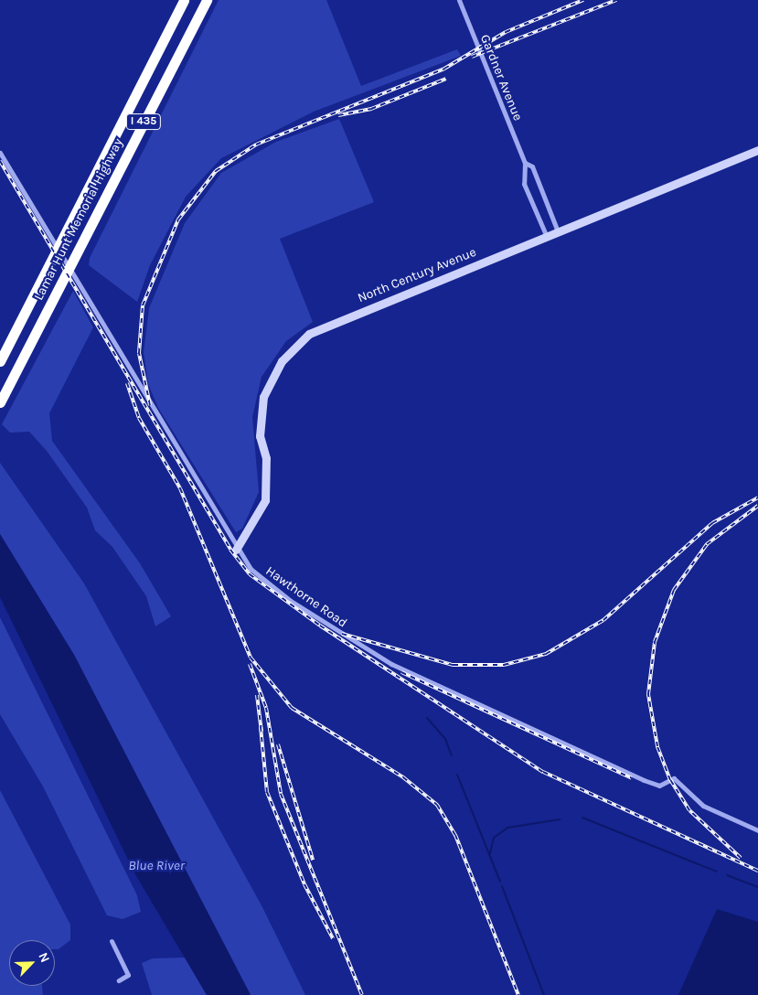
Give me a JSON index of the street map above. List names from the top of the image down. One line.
{"streets":{"highway":["I 435","Lamar Hunt Memorial Highway"],"street":["Gardner Avenue","North Century Avenue","Hawthorne Road"]},"crossings":[["Gardner Avenue","North Century Avenue"],["North Century Avenue","Hawthorne Road"]],"water":["Blue River"],"north":"top right"}
